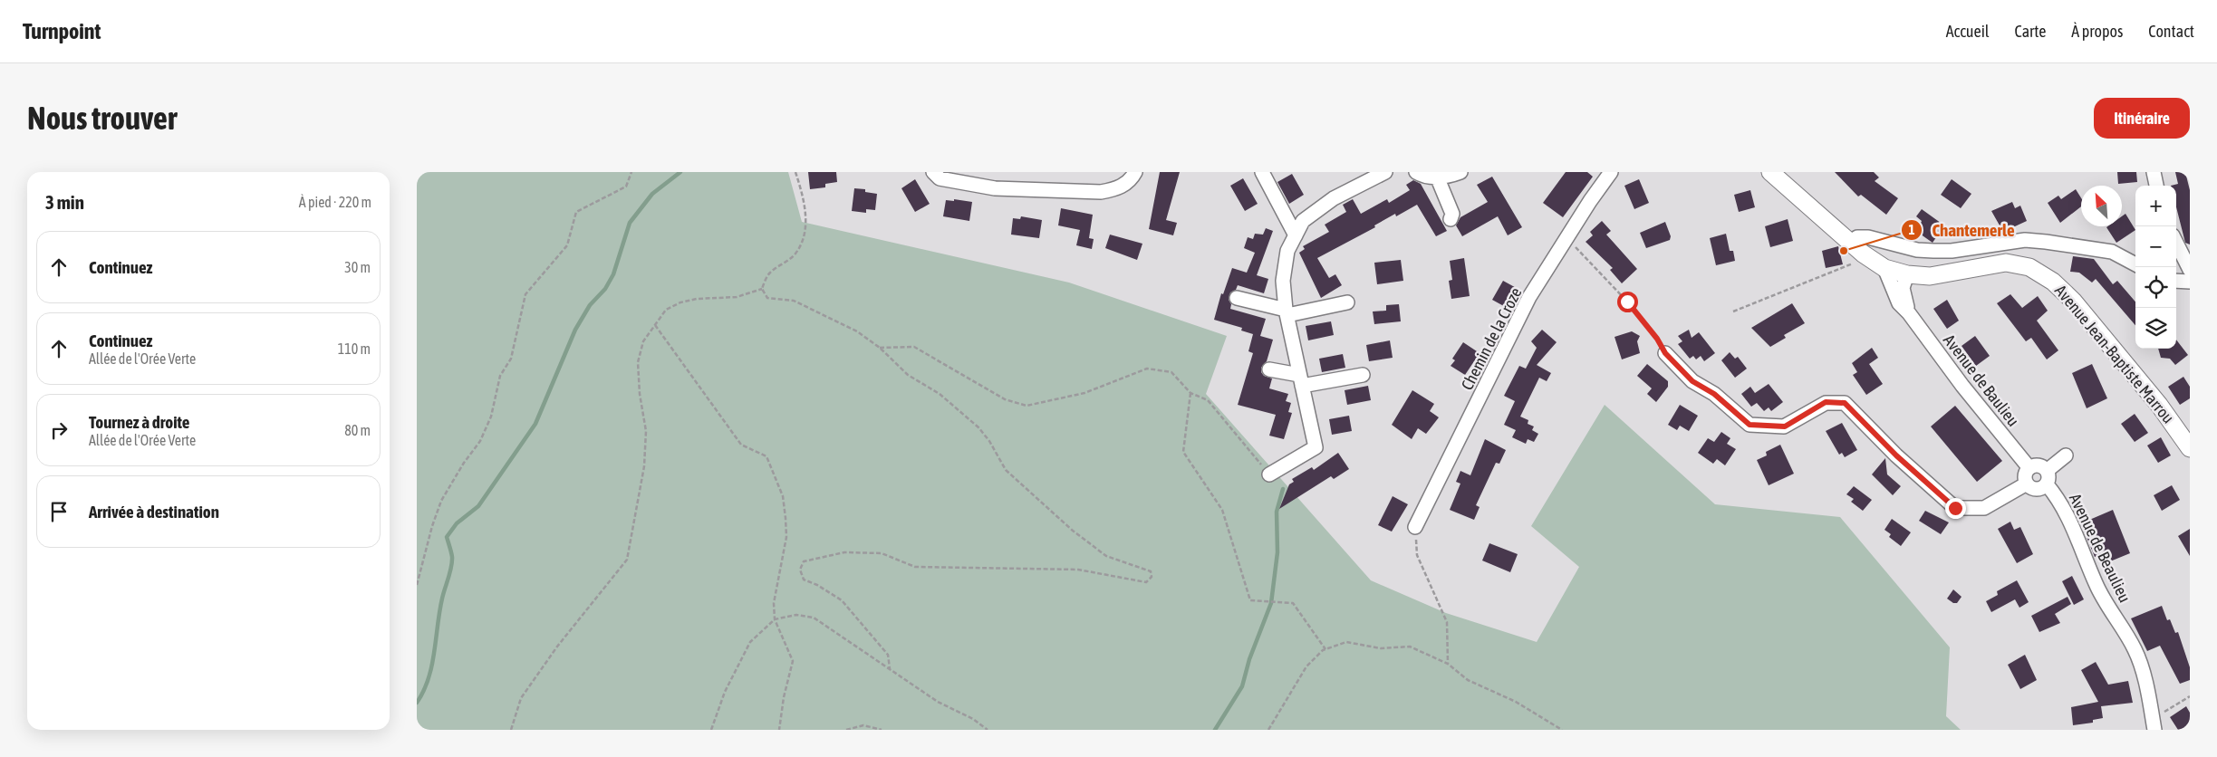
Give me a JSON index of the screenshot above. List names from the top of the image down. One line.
{"streets":{"main road":["Avenue Jean-Baptiste Marrou"],"street":["Chemin de la Croze","Avenue de Baulieu","Avenue de Beaulieu"]},"crossings":[["Avenue Jean-Baptiste Marrou","Avenue de Baulieu"],["Avenue de Baulieu","Avenue de Beaulieu"]],"places":["Chantemerle"],"north":"top left","page":{"header":"Turnpoint","nav":["Accueil","Carte","À propos","Contact"],"buttons":"Itinéraire","title":"Nous trouver","heading":["3 min","À pied · 220 m"],"map_buttons":["+","−"],"list":[["Continuez","30 m"],["Continuez","Allée de l'Orée Verte","110 m"],["Tournez à droite","Allée de l'Orée Verte","80 m"],"Arrivée à destination"]}}
